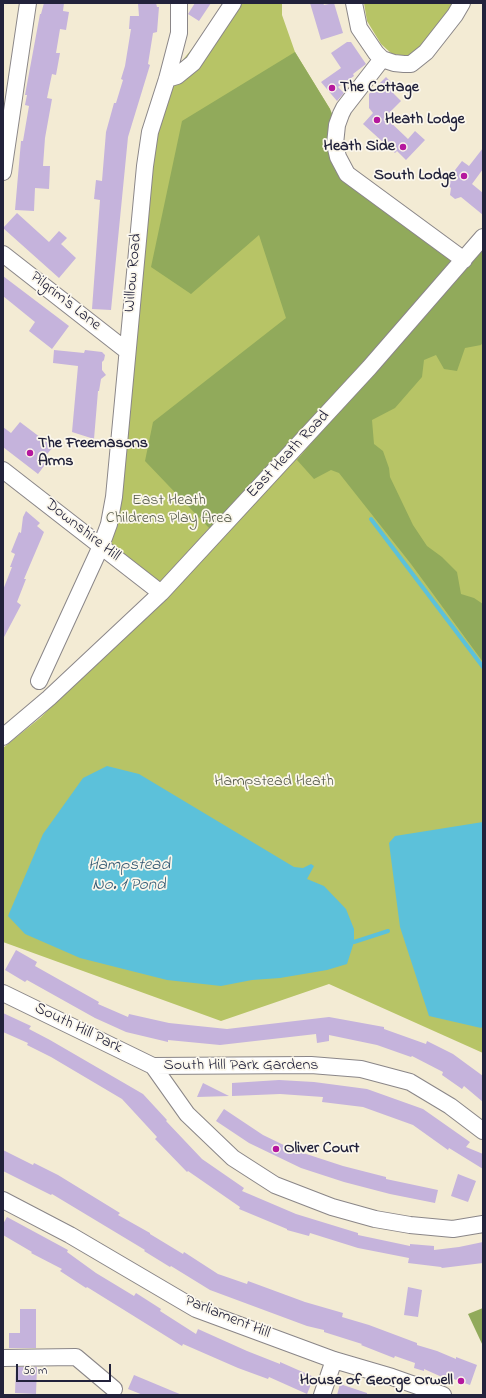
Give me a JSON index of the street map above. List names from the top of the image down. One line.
{"streets":{"street":["Willow Road","Pilgrim's Lane","East Heath Road","Downshire Hill","South Hill Park","South Hill Park Gardens","Parliament Hill"]},"crossings":[["Willow Road","Pilgrim's Lane"],["Willow Road","Downshire Hill"],["East Heath Road","Downshire Hill"],["South Hill Park","South Hill Park Gardens"]],"water":["Hampstead No. 1 Pond"],"parks":["East Heath Childrens Play Area","Hampstead Heath"],"places":["The Cottage","Heath Lodge","Heath Side","South Lodge","The Freemasons Arms","Oliver Court","House of George Orwell"],"scale_bar":"50 m"}
